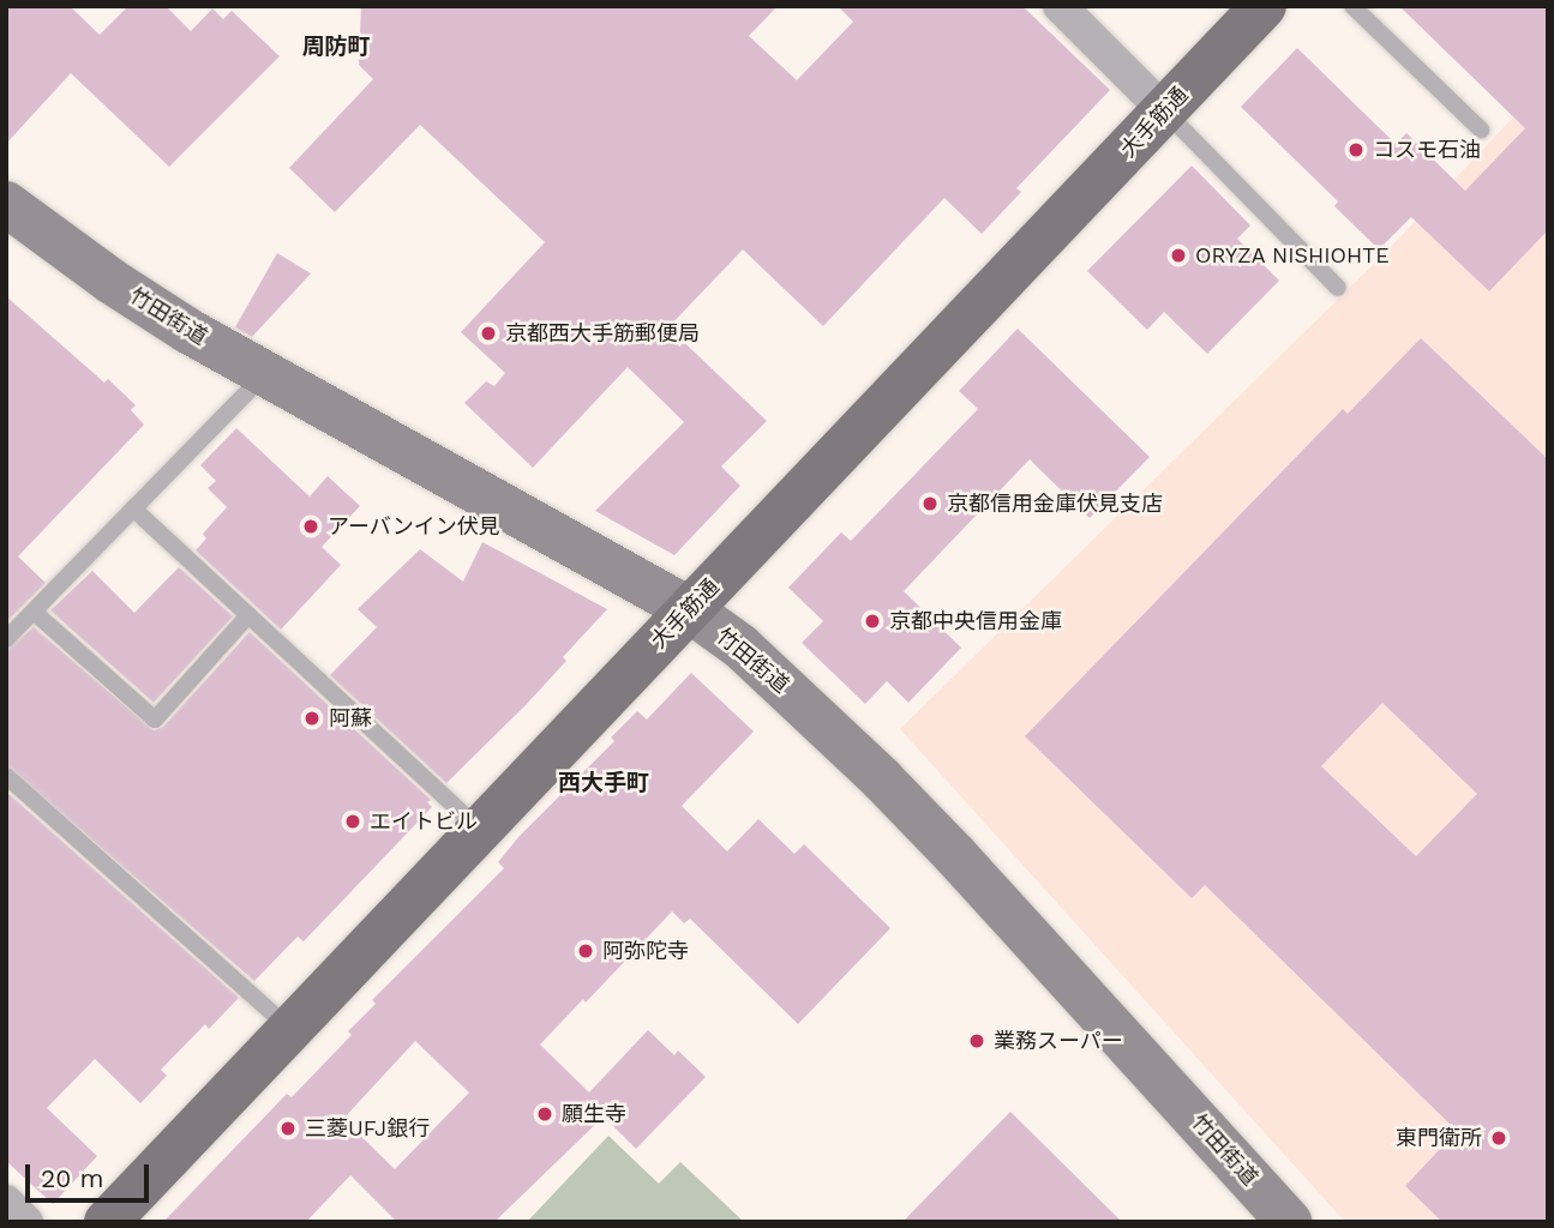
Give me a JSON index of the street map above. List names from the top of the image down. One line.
{"streets":{"main road":["大手筋通","竹田街道"]},"crossings":[["大手筋通","竹田街道"]],"districts":["周防町","西大手町"],"places":["コスモ石油","ORYZA NISHIOHTE","京都西大手筋郵便局","京都信用金庫伏見支店","アーバンイン伏見","京都中央信用金庫","阿蘇","エイトビル","阿弥陀寺","業務スーパー","願生寺","三菱UFJ銀行","東門衛所"],"scale_bar":"20 m"}
